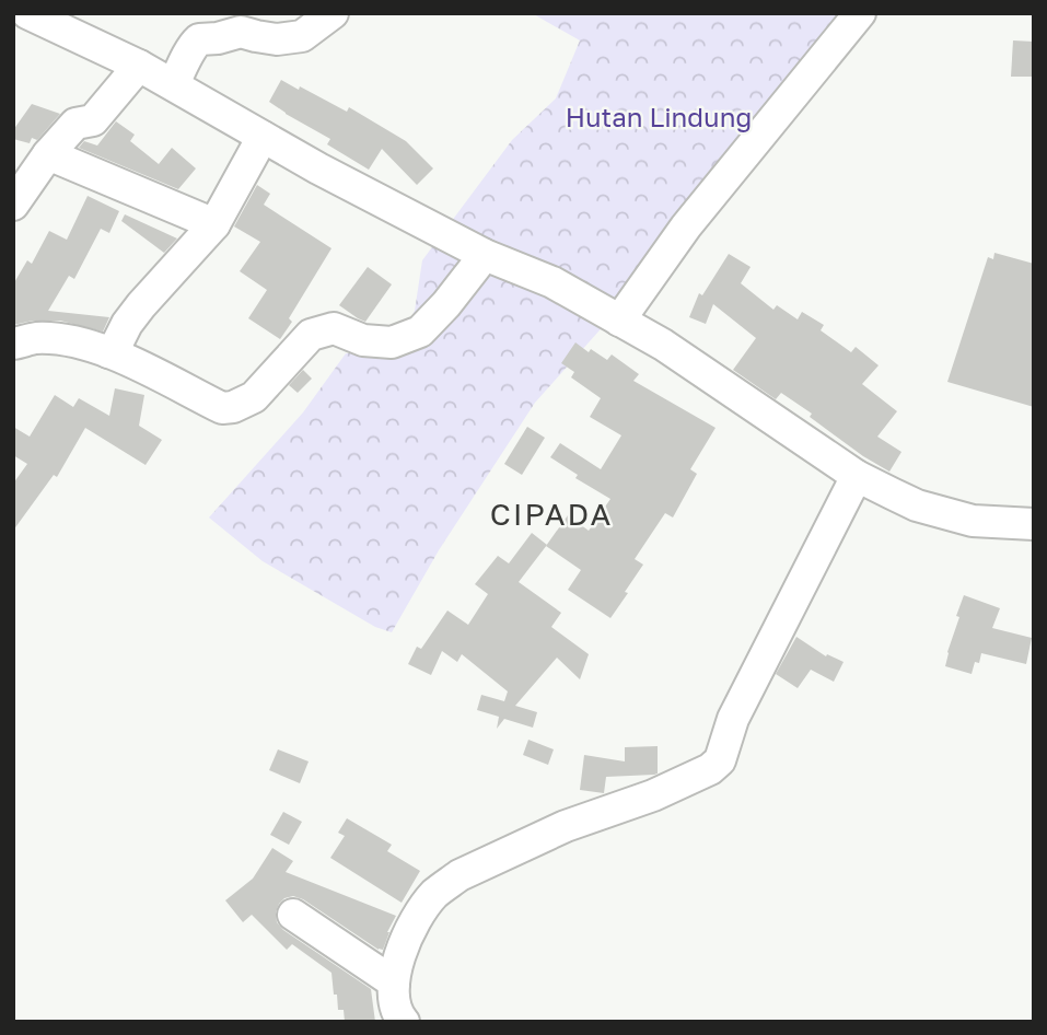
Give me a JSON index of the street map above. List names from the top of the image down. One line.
{"districts":["CIPADA"],"parks":["Hutan Lindung"]}
